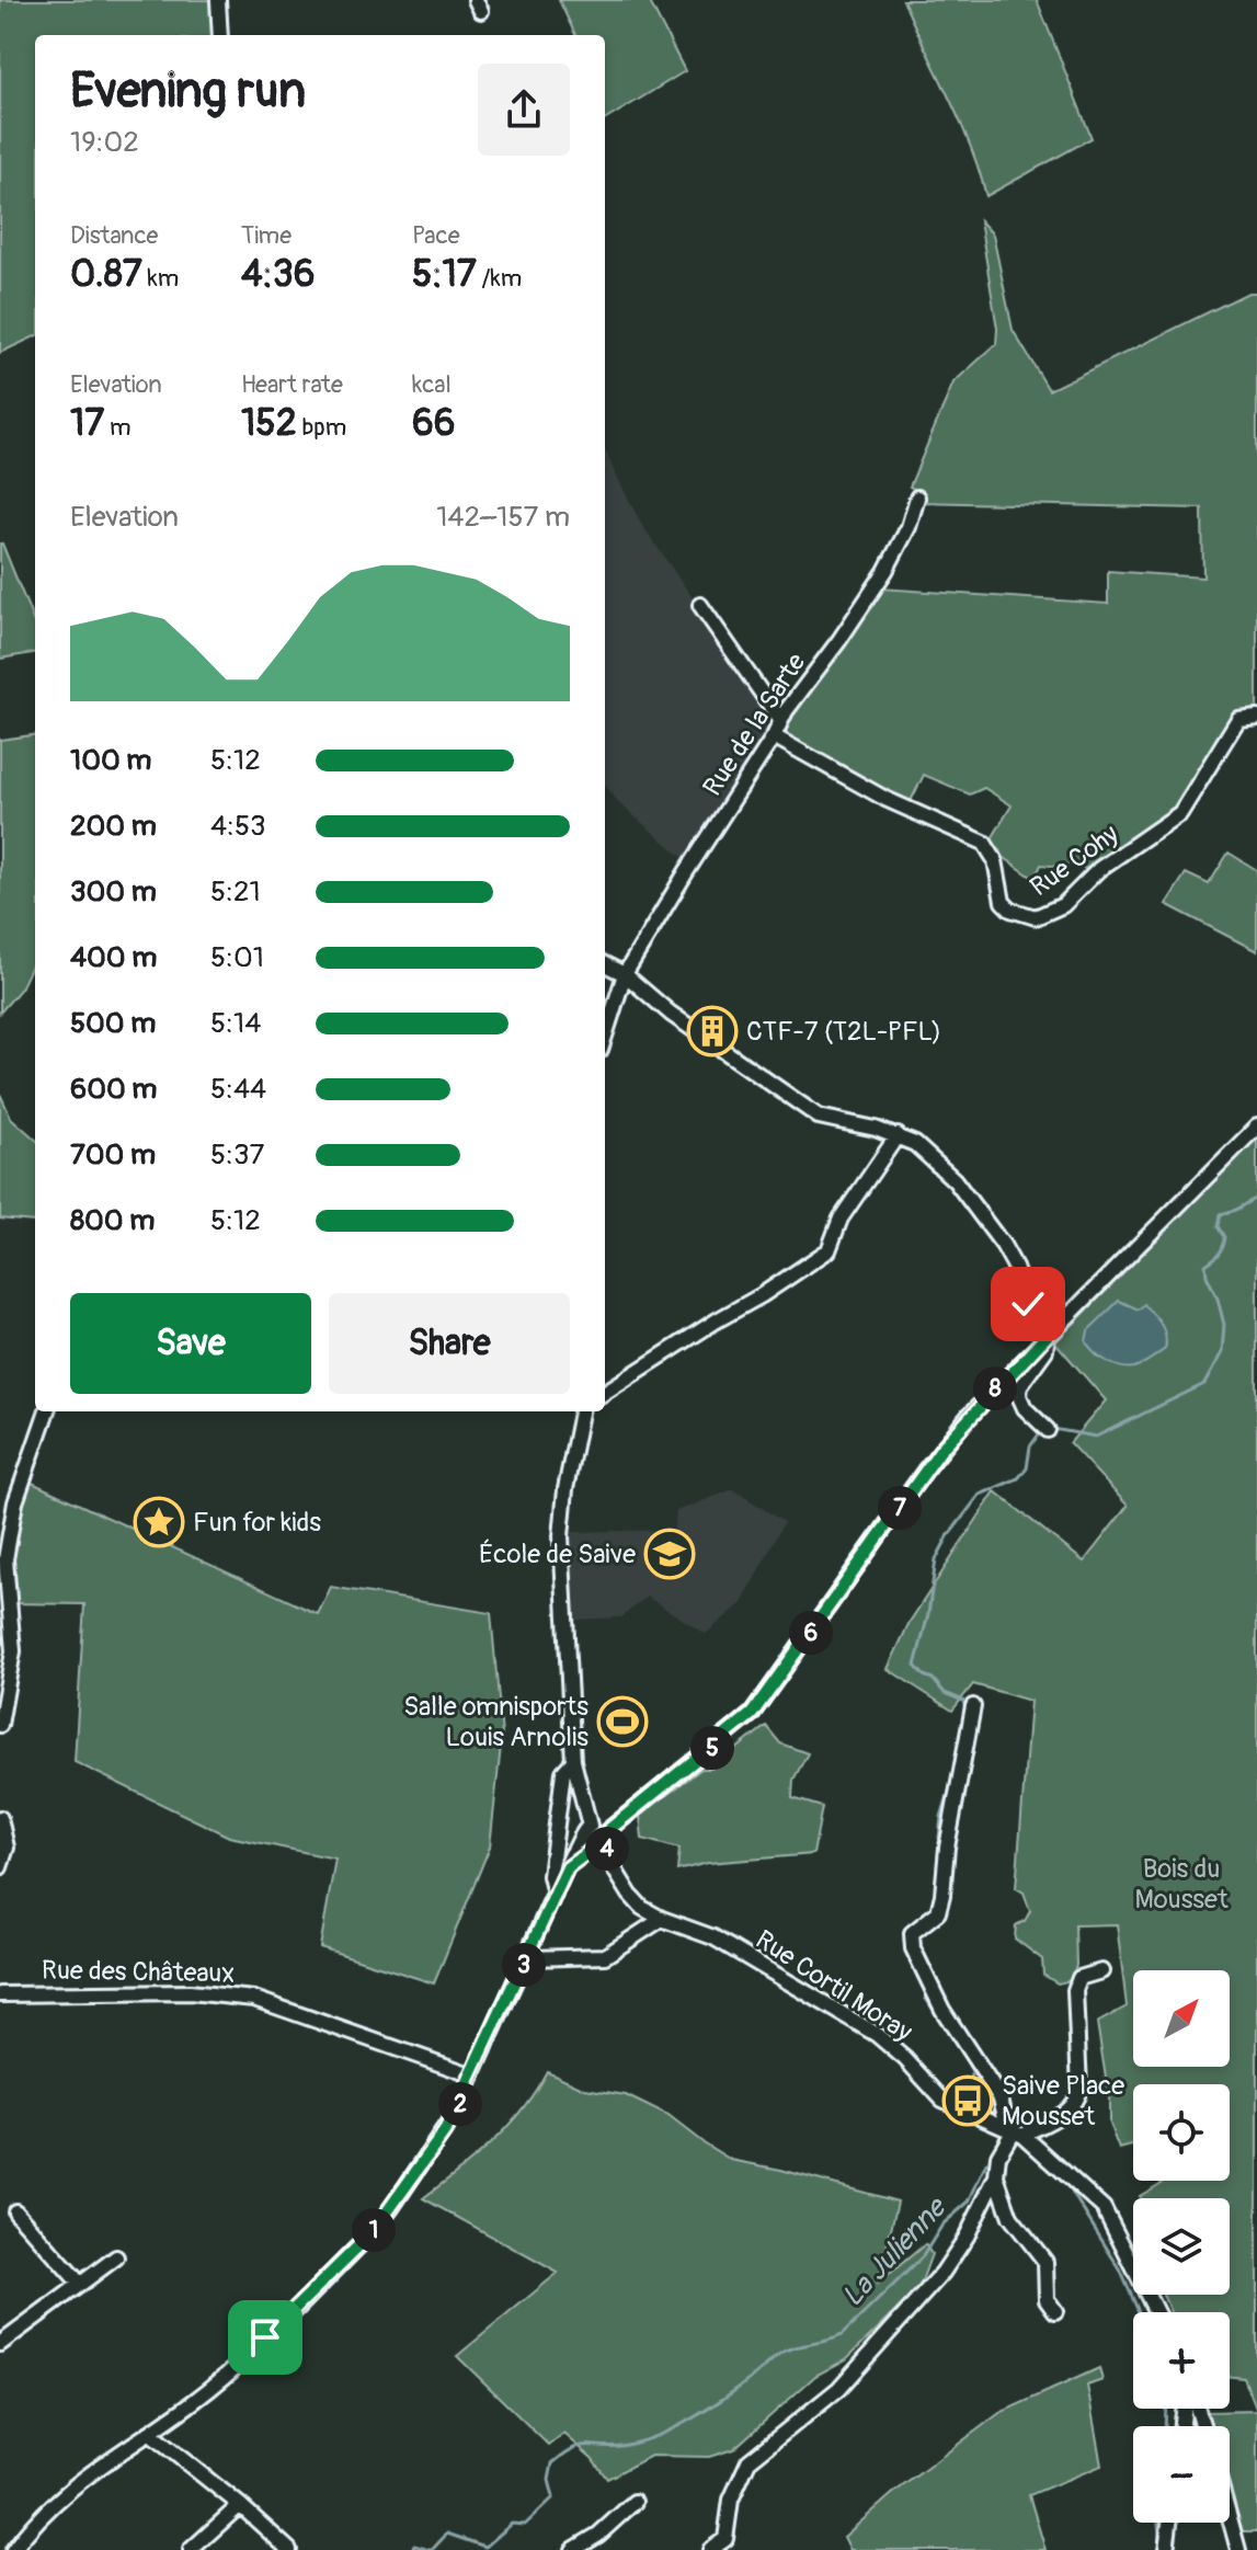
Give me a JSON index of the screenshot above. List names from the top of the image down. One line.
{"streets":{"street":["Rue de la Sarte","Rue Cohy","Rue des Châteaux","Rue Cortil Moray"]},"crossings":[["Rue de la Sarte","Rue Cohy"]],"water":["La Julienne"],"parks":["Bois du Mousset"],"places":{"building":["CTF-7 (T2L-PFL)"],"place":["Fun for kids"],"school or university":["École de Saive"],"sports":["Salle omnisports Louis Arnolis"],"bus stop":["Saive Place Mousset"]},"north":"top right","page":{"heading":["Evening run","19:02"],"stats":[["Distance","0.87 km"],["Time","4:36"],["Pace","5:17 /km"],["Elevation","17 m"],["Heart rate","152 bpm"],["kcal","66"]],"chart":["Elevation","142–157 m"],"list":[{"name":"100 m","note":"5:12"},{"name":"200 m","note":"4:53"},{"name":"300 m","note":"5:21"},{"name":"400 m","note":"5:01"},{"name":"500 m","note":"5:14"},{"name":"600 m","note":"5:44"},{"name":"700 m","note":"5:37"},{"name":"800 m","note":"5:12"}],"buttons":["Save","Share"],"pins":["8","7","6","5","4","3","2","1"],"map_buttons":["+","−"]}}
